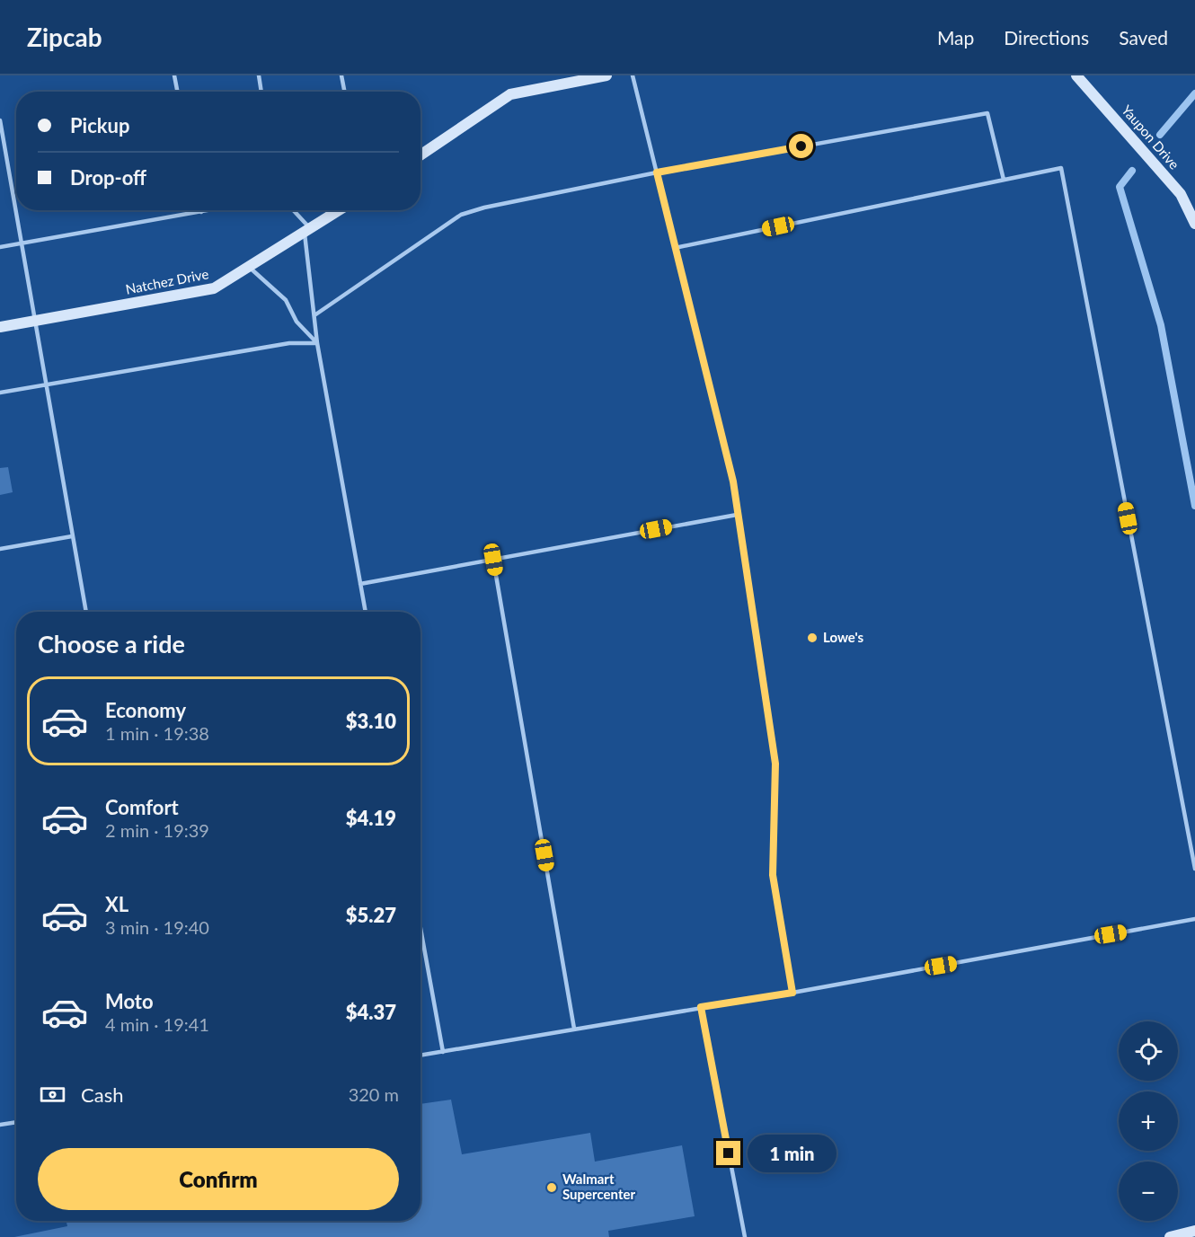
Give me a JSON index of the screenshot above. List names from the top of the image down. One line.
{"streets":{"street":["Yaupon Drive","Natchez Drive"]},"places":["Lowe's","Walmart Supercenter"],"page":{"header":"Zipcab","nav":["Map","Directions","Saved"],"banner":["Pickup","Drop-off"],"heading":"Choose a ride","list":[{"name":"Economy","note":"1 min · 19:38","value":"$3.10"},{"name":"Comfort","note":"2 min · 19:39","value":"$4.19"},{"name":"XL","note":"3 min · 19:40","value":"$5.27"},{"name":"Moto","note":"4 min · 19:41","value":"$4.37"}],"map_buttons":["+","−"],"pay":["Cash","320 m"],"bubble":"1 min","buttons":"Confirm"}}
